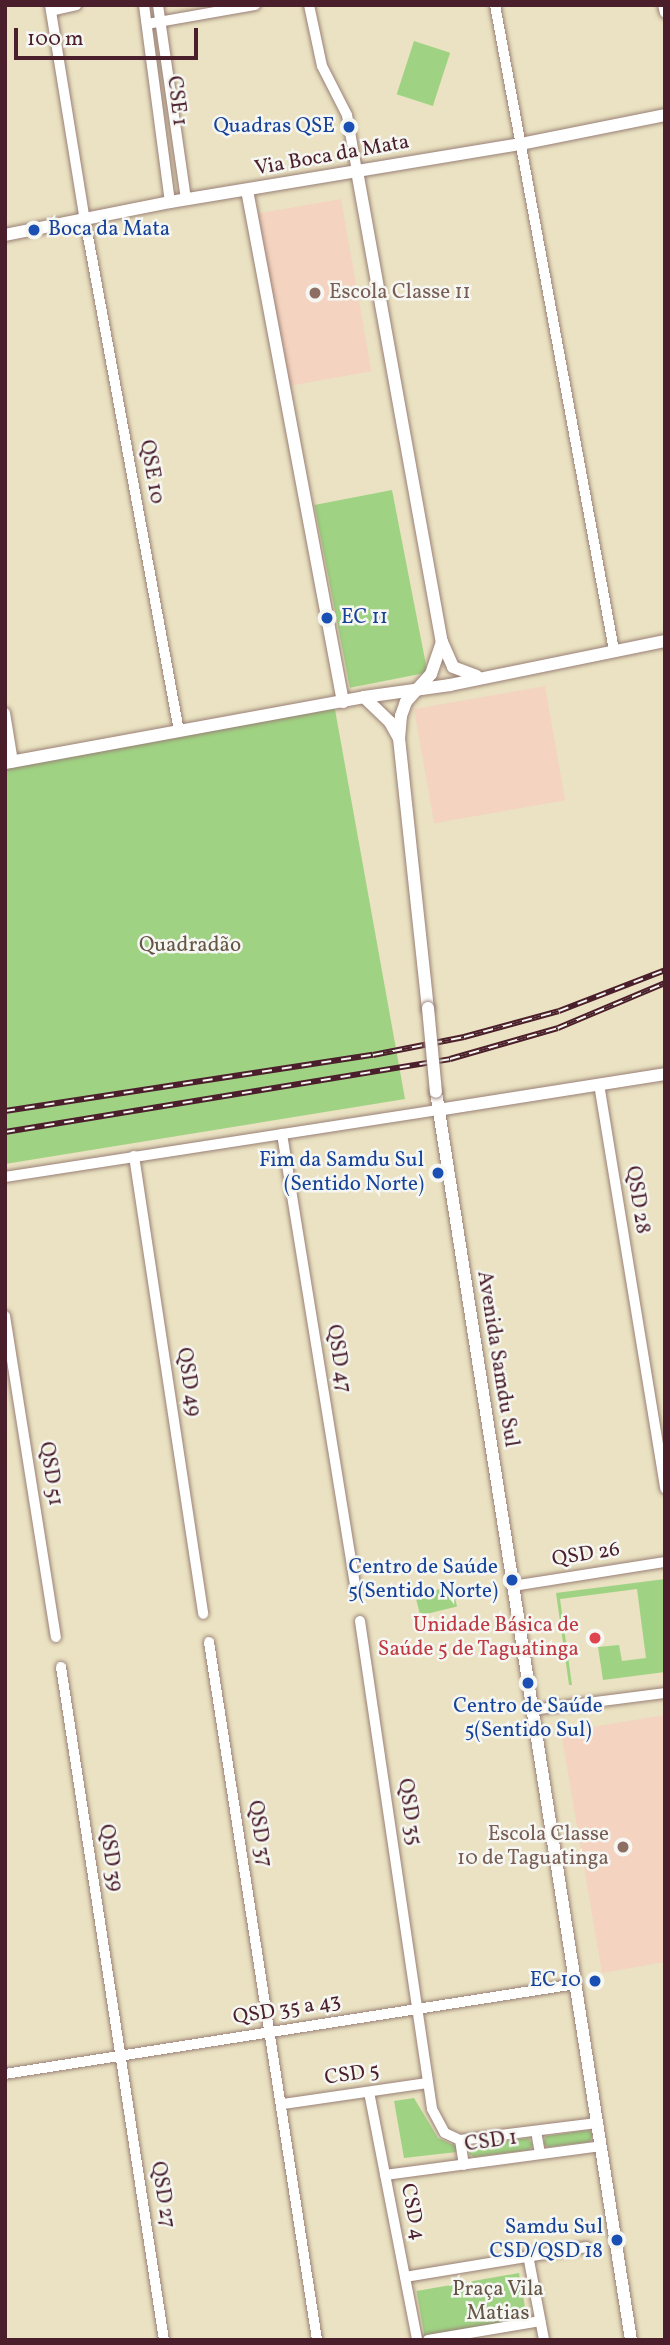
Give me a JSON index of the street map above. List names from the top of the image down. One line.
{"streets":{"street":["CSE 1","Via Boca da Mata","QSE 10","QSD 28","QSD 47","Avenida Samdu Sul","QSD 49","QSD 51","QSD 26","QSD 35","QSD 37","QSD 39","QSD 35 a 43","CSD 5","CSD 1","QSD 27","CSD 4"]},"crossings":[["CSE 1","Via Boca da Mata"],["Via Boca da Mata","QSE 10"],["Avenida Samdu Sul","QSD 26"],["Avenida Samdu Sul","QSD 35 a 43"],["Avenida Samdu Sul","CSD 1"],["QSD 35","QSD 35 a 43"],["QSD 35","CSD 5"],["QSD 37","QSD 35 a 43"],["QSD 37","CSD 5"],["QSD 39","QSD 35 a 43"],["QSD 39","QSD 27"],["QSD 35 a 43","QSD 27"],["CSD 5","CSD 4"],["CSD 1","CSD 4"]],"parks":["Quadradão","Praça Vila Matias"],"places":["Quadras QSE","Boca da Mata","Escola Classe 11","EC 11","Fim da Samdu Sul (Sentido Norte)","Centro de Saúde 5(Sentido Norte)","Unidade Básica de Saúde 5 de Taguatinga","Centro de Saúde 5(Sentido Sul)","Escola Classe 10 de Taguatinga","EC 10","Samdu Sul CSD/QSD 18"],"scale_bar":"100 m"}
